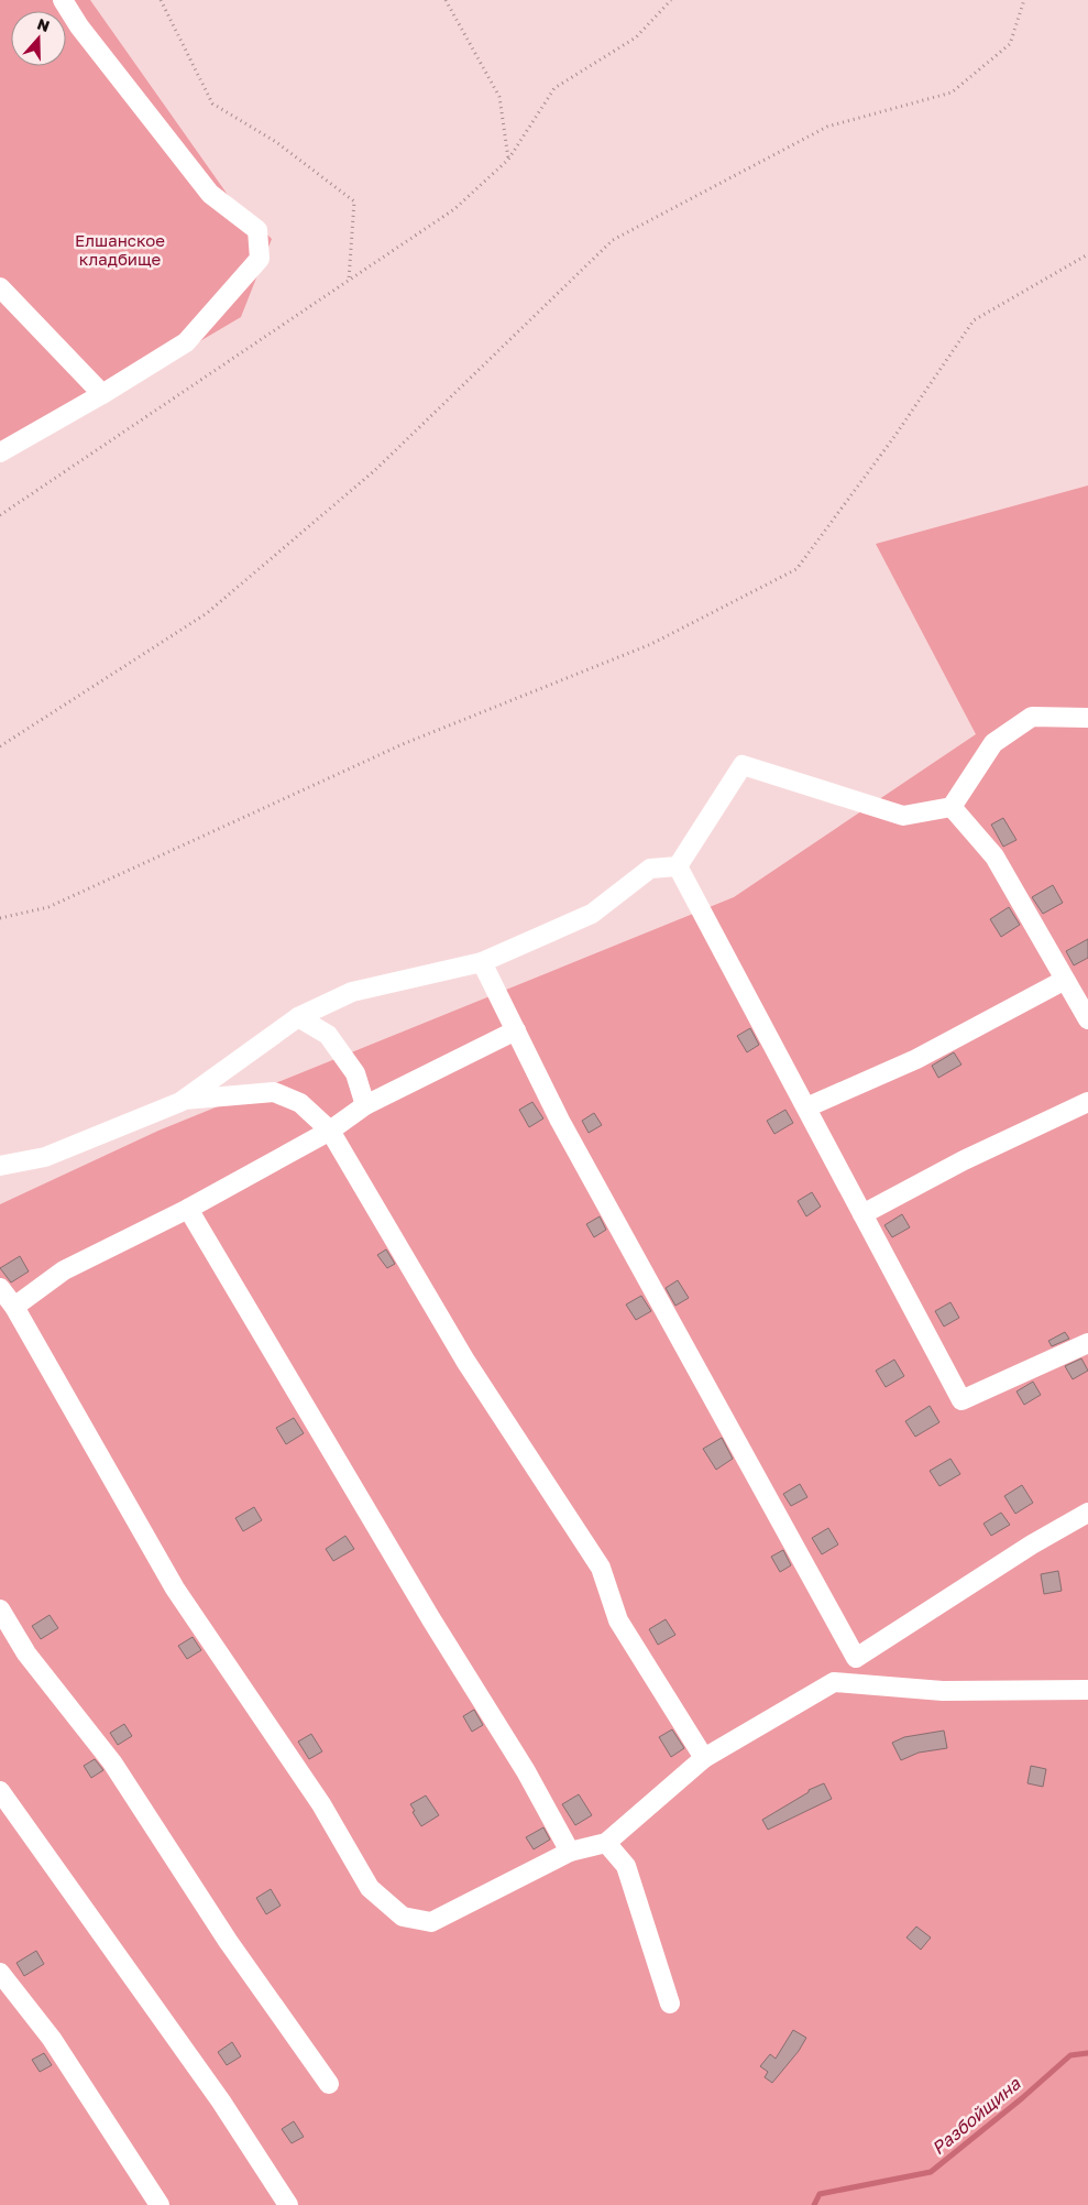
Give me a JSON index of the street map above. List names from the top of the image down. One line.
{"water":["Разбойщина"],"parks":["Елшанское кладбище"],"north":"top"}
